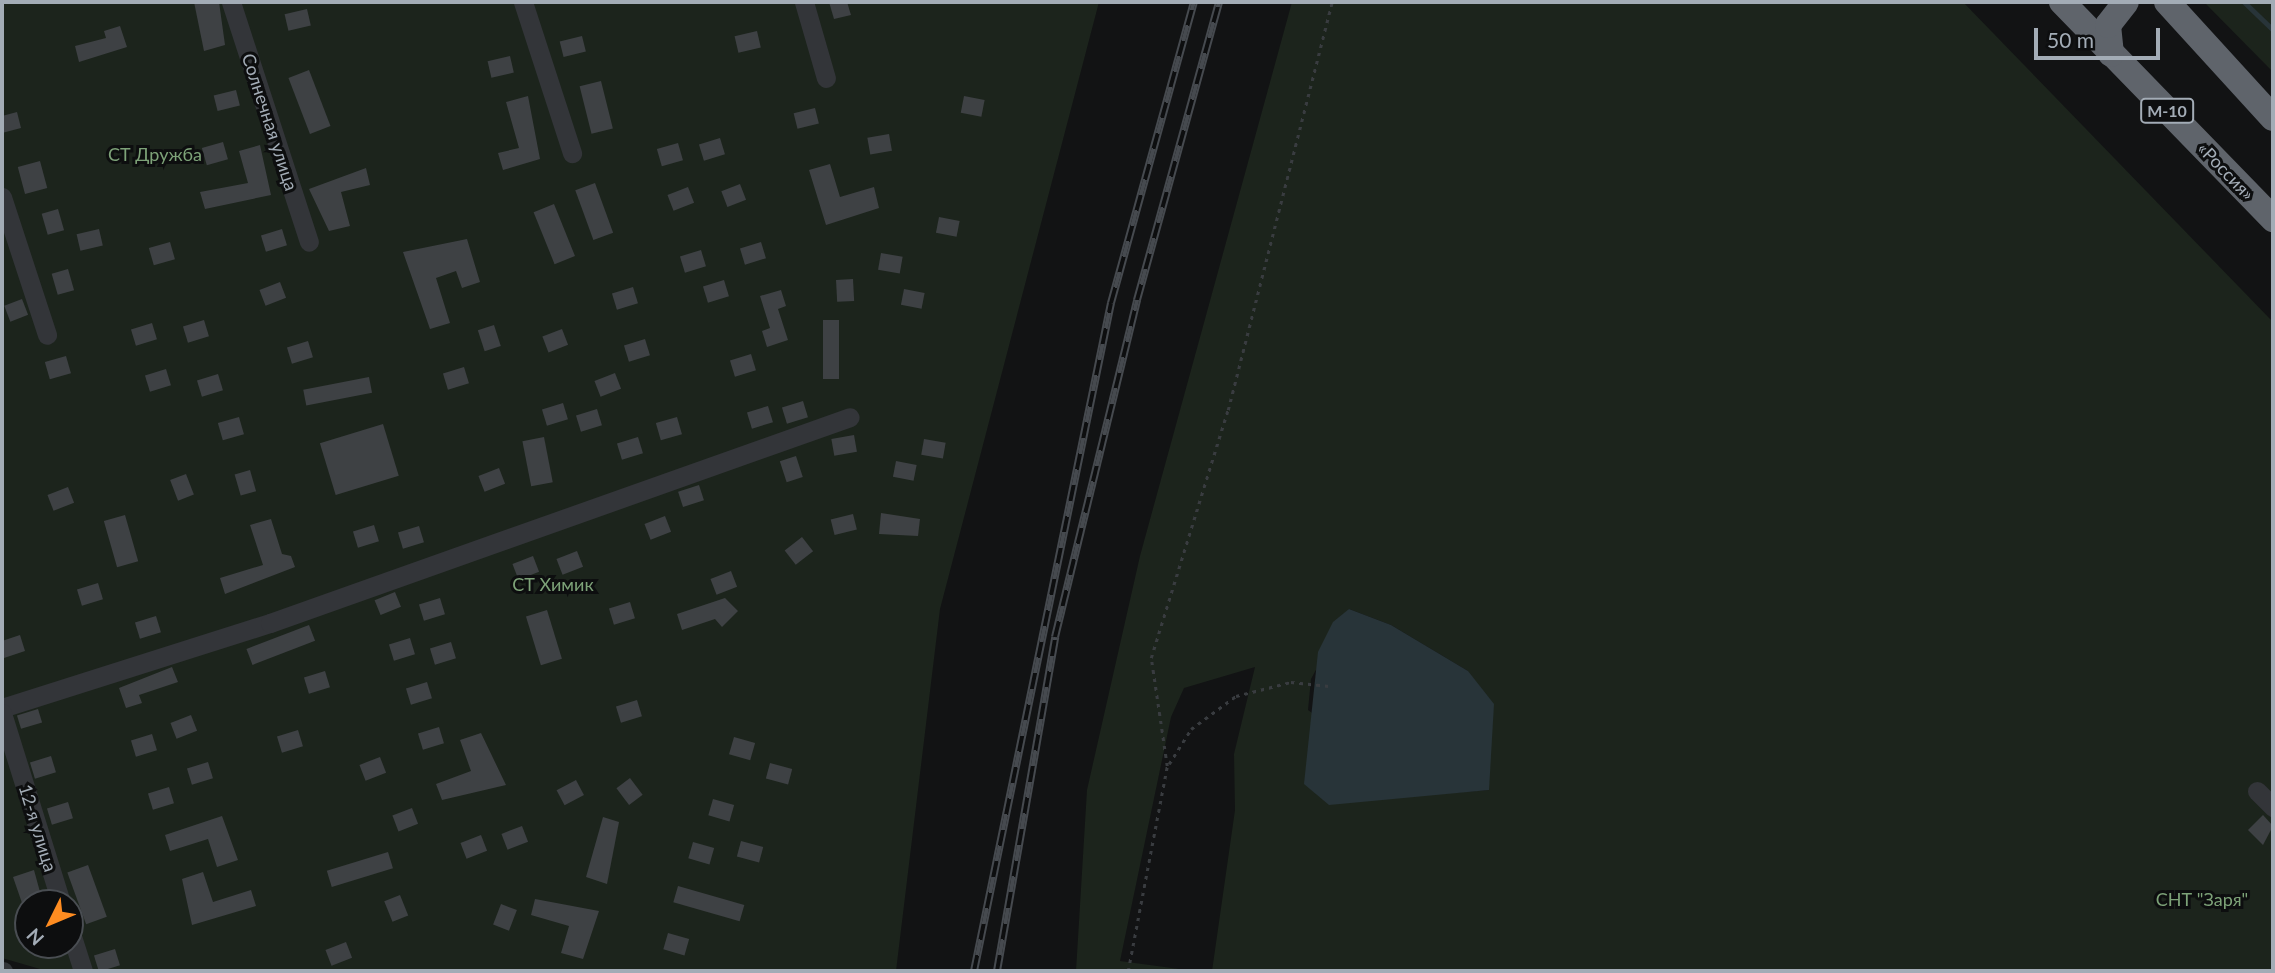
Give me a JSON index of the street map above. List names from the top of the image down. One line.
{"streets":{"highway":["М-10","«Россия»"],"street":["Солнечная улица","12-я улица"]},"parks":["СТ Дружба","СТ Химик","СНТ \"Заря\""],"scale_bar":"50 m","north":"bottom left"}
